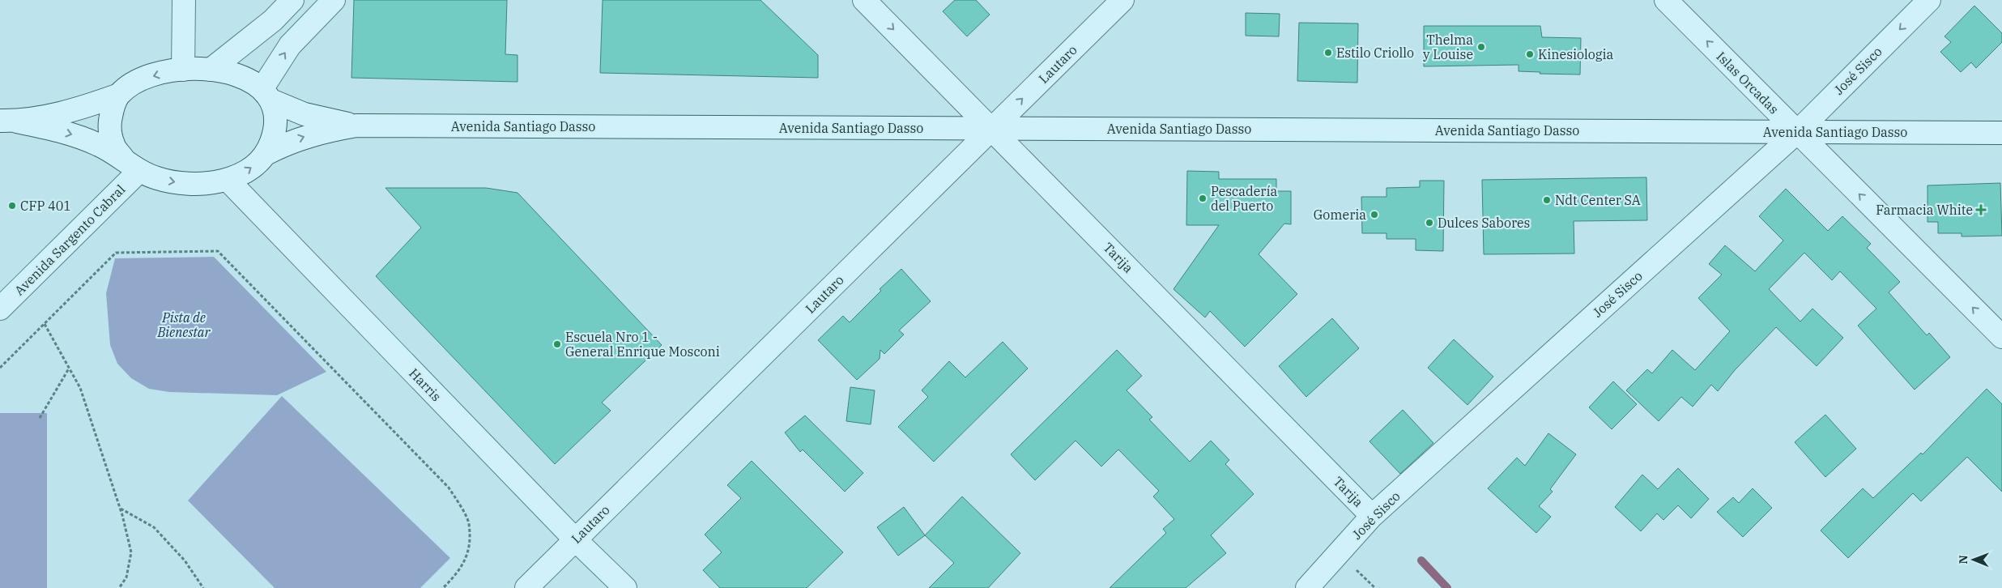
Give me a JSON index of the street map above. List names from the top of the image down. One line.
{"streets":{"street":["Lautaro","José Sisco","Islas Orcadas","Avenida Santiago Dasso","Avenida Sargento Cabral","Tarija","Harris"]},"crossings":[["Lautaro","Avenida Santiago Dasso"],["Lautaro","Tarija"],["Lautaro","Harris"],["José Sisco","Islas Orcadas"],["José Sisco","Avenida Santiago Dasso"],["José Sisco","Tarija"],["Islas Orcadas","Avenida Santiago Dasso"],["Avenida Santiago Dasso","Avenida Sargento Cabral"],["Avenida Santiago Dasso","Tarija"],["Avenida Santiago Dasso","Harris"],["Avenida Sargento Cabral","Harris"]],"one_way":["Islas Orcadas"],"parks":["Pista de Bienestar"],"places":{"other":["Thelma y Louise","Estilo Criollo","Kinesiologia","Pescadería del Puerto","Ndt Center SA","CFP 401","Gomeria","Dulces Sabores","Escuela Nro 1 - General Enrique Mosconi"],"health":["Farmacia White"]},"north":"left"}
